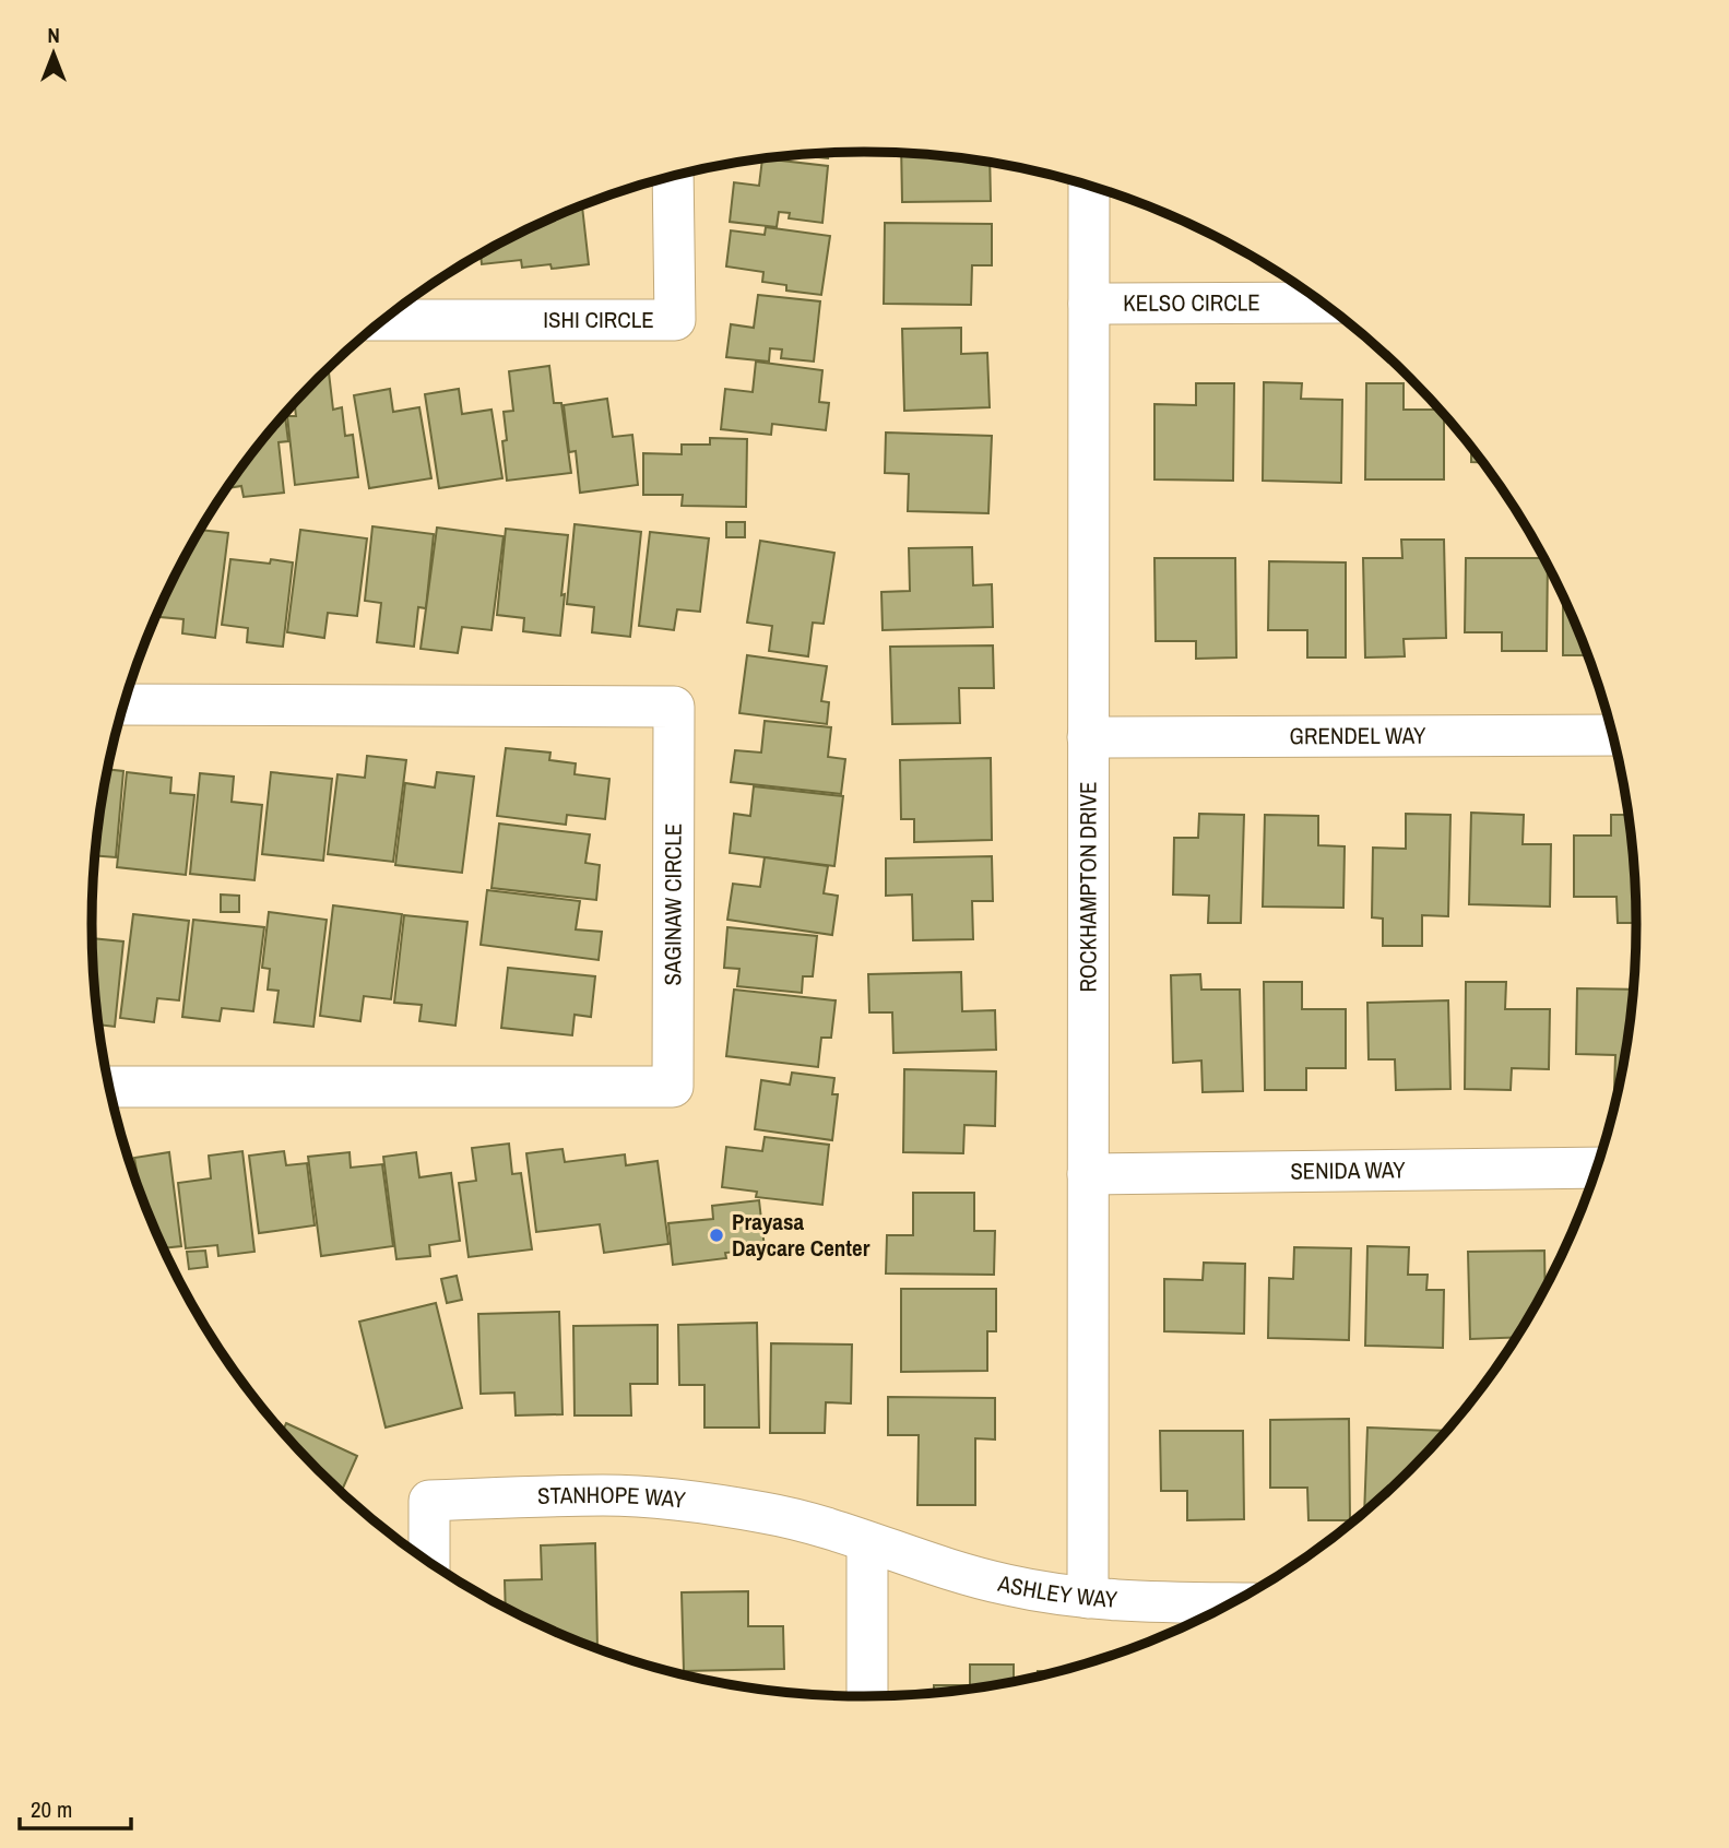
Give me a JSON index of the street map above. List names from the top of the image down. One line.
{"streets":{"street":["KELSO CIRCLE","ISHI CIRCLE","GRENDEL WAY","ROCKHAMPTON DRIVE","SAGINAW CIRCLE","SENIDA WAY","STANHOPE WAY","ASHLEY WAY"]},"crossings":[["KELSO CIRCLE","ROCKHAMPTON DRIVE"],["GRENDEL WAY","ROCKHAMPTON DRIVE"],["ROCKHAMPTON DRIVE","SENIDA WAY"],["ROCKHAMPTON DRIVE","ASHLEY WAY"],["STANHOPE WAY","ASHLEY WAY"]],"places":["Prayasa Daycare Center"],"scale_bar":"20 m","north":"top"}
